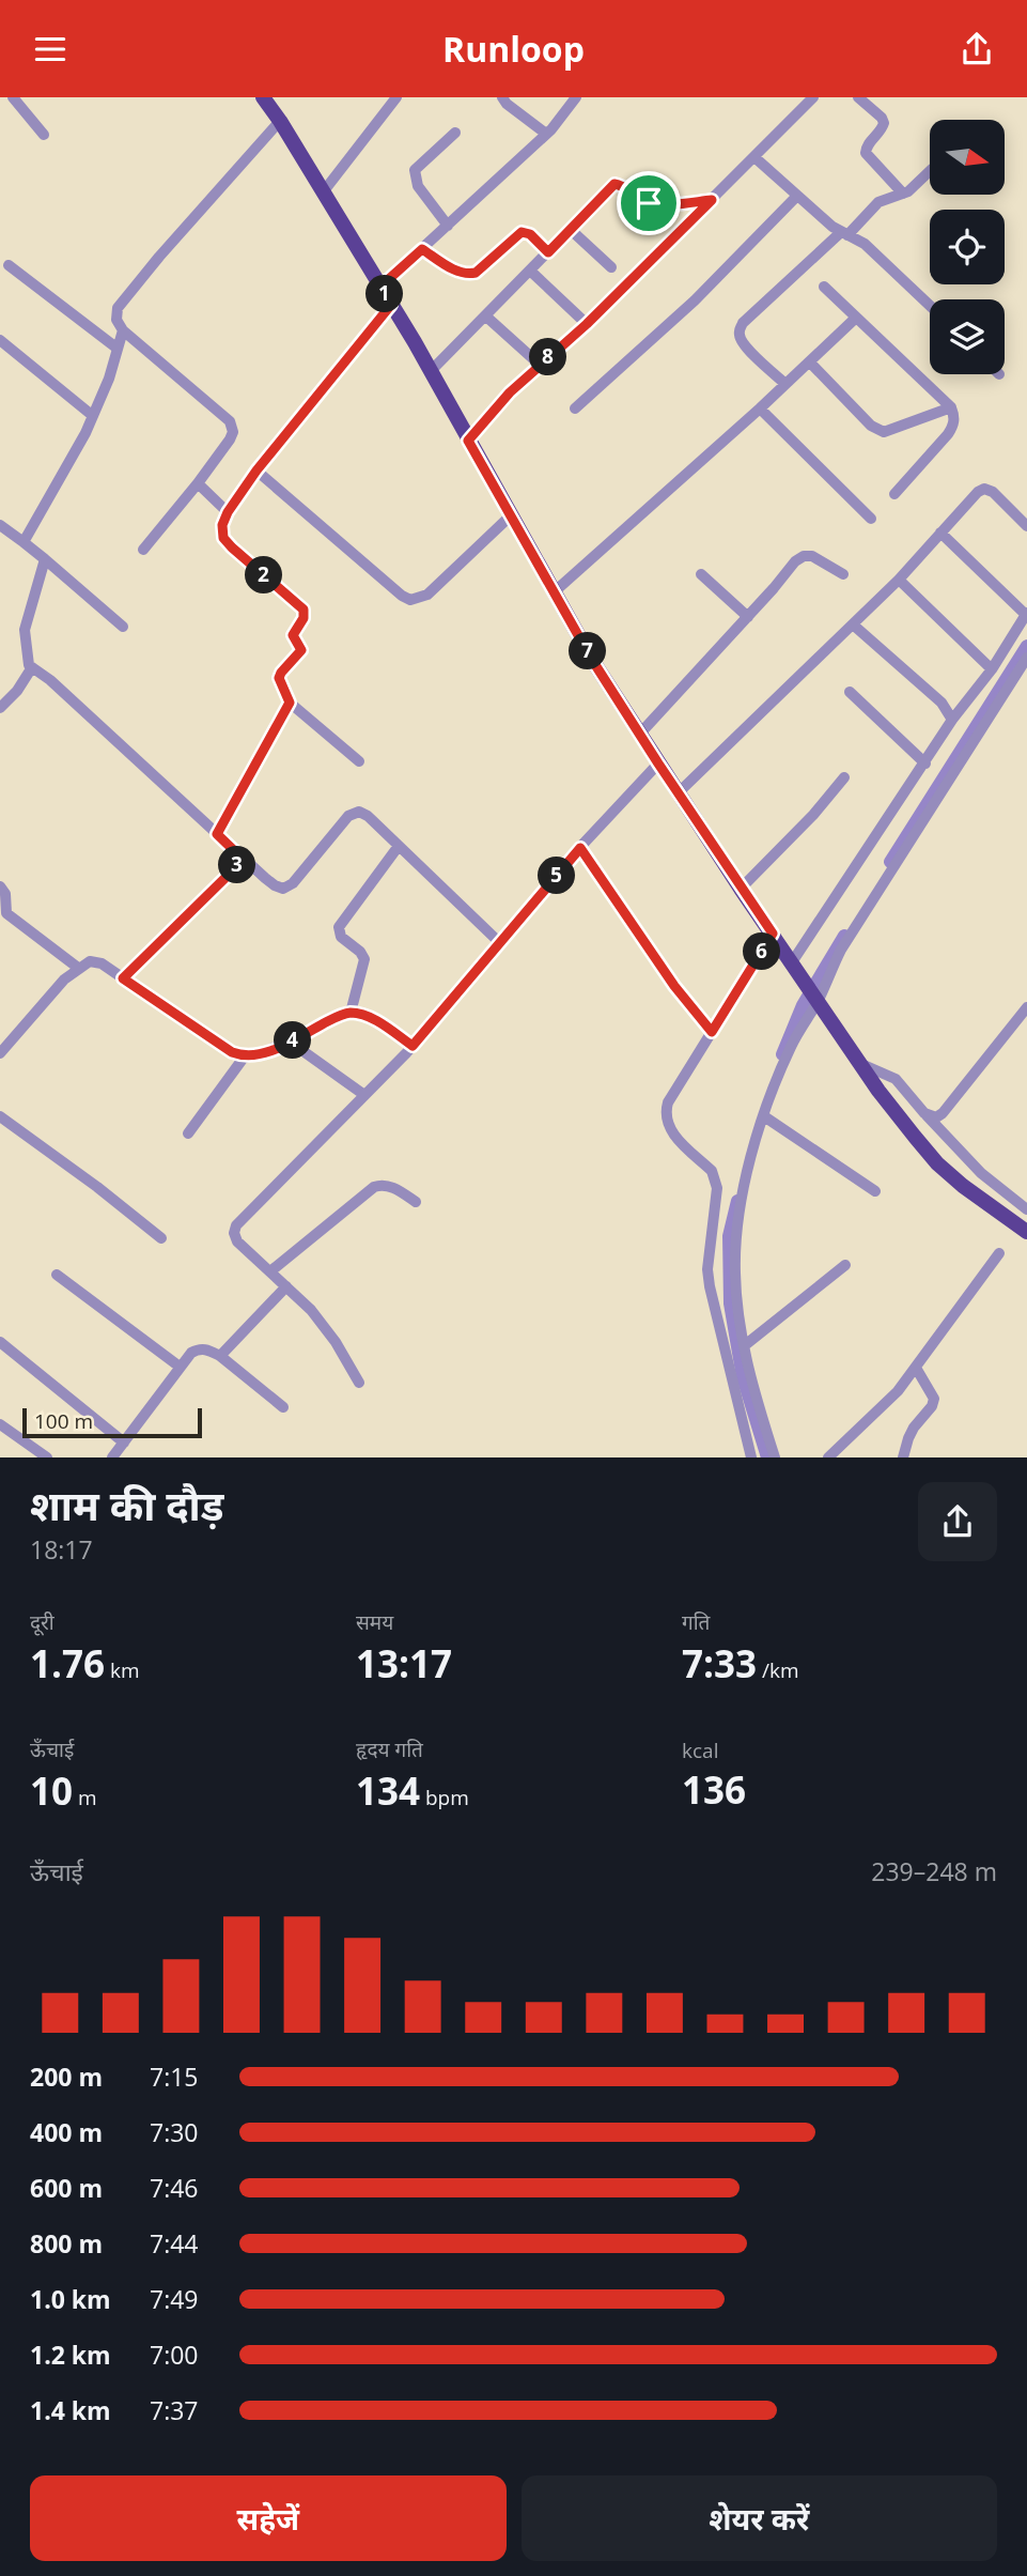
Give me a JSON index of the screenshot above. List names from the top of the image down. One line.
{"scale_bar":"100 m","north":"right","page":{"header":"Runloop","pins":["1","8","2","7","3","5","6","4"],"scale":"100 m","heading":["शाम की दौड़","18:17"],"stats":[["दूरी","1.76 km"],["समय","13:17"],["गति","7:33 /km"],["ऊँचाई","10 m"],["हृदय गति","134 bpm"],["kcal","136"]],"chart":["ऊँचाई","239–248 m"],"list":[{"name":"200 m","note":"7:15"},{"name":"400 m","note":"7:30"},{"name":"600 m","note":"7:46"},{"name":"800 m","note":"7:44"},{"name":"1.0 km","note":"7:49"},{"name":"1.2 km","note":"7:00"},{"name":"1.4 km","note":"7:37"}],"buttons":["सहेजें","शेयर करें"]}}
